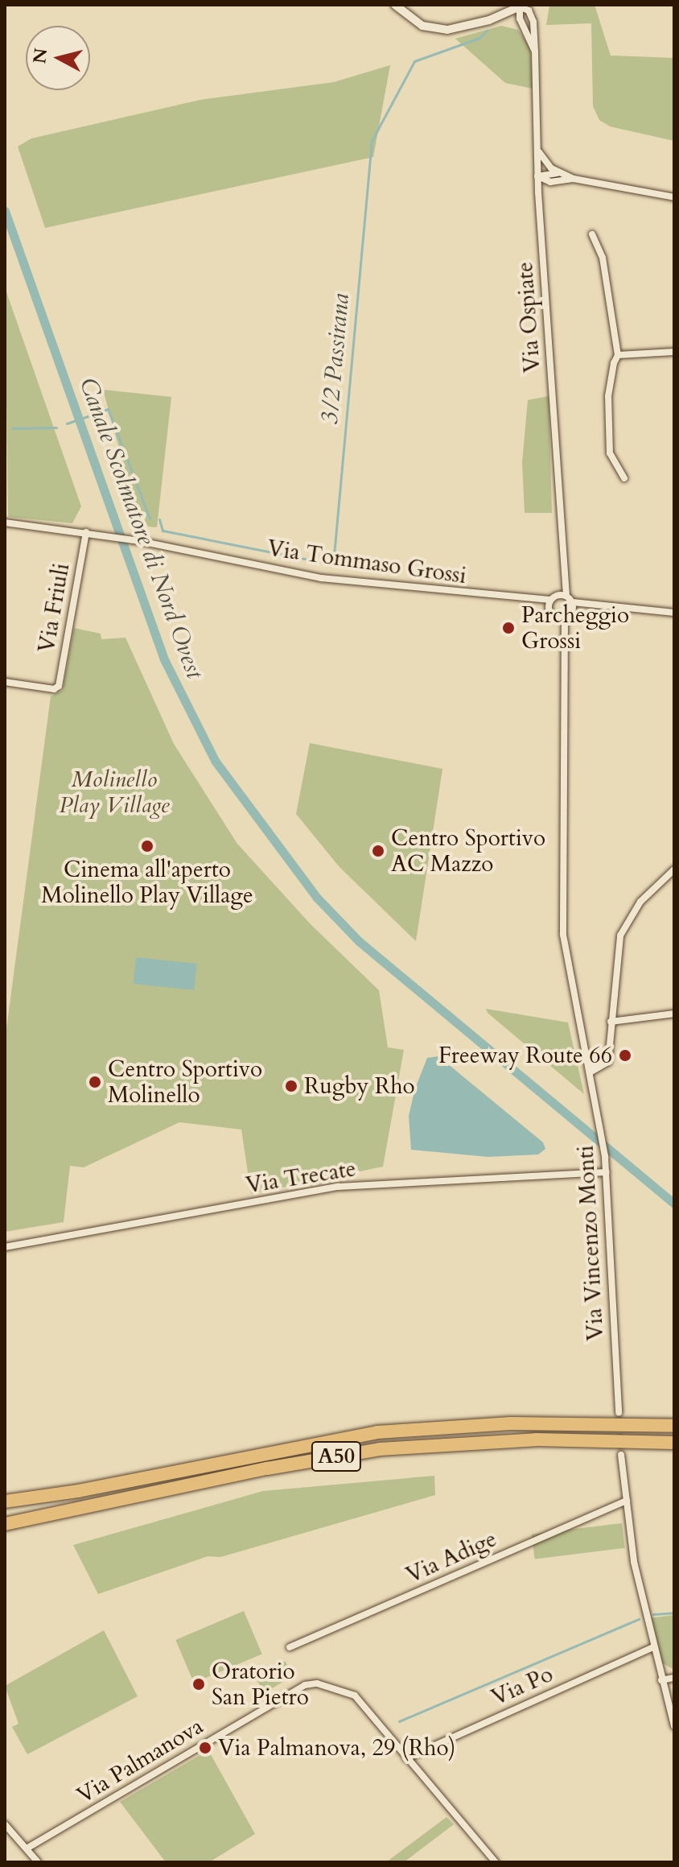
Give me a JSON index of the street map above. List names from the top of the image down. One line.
{"streets":{"highway":["A50"],"street":["Via Ospiate","Via Tommaso Grossi","Via Friuli","Via Trecate","Via Vincenzo Monti","Via Adige","Via Po","Via Palmanova"]},"crossings":[["Via Ospiate","Via Tommaso Grossi"],["Via Tommaso Grossi","Via Friuli"],["Via Trecate","Via Vincenzo Monti"],["Via Po","Via Palmanova"]],"water":["3/2 Passirana","Canale Scolmatore di Nord Ovest"],"parks":["Molinello Play Village"],"places":["Parcheggio Grossi","Cinema all'aperto Molinello Play Village","Centro Sportivo AC Mazzo","Freeway Route 66","Centro Sportivo Molinello","Rugby Rho","Oratorio San Pietro","Via Palmanova, 29 (Rho)"],"north":"left"}
